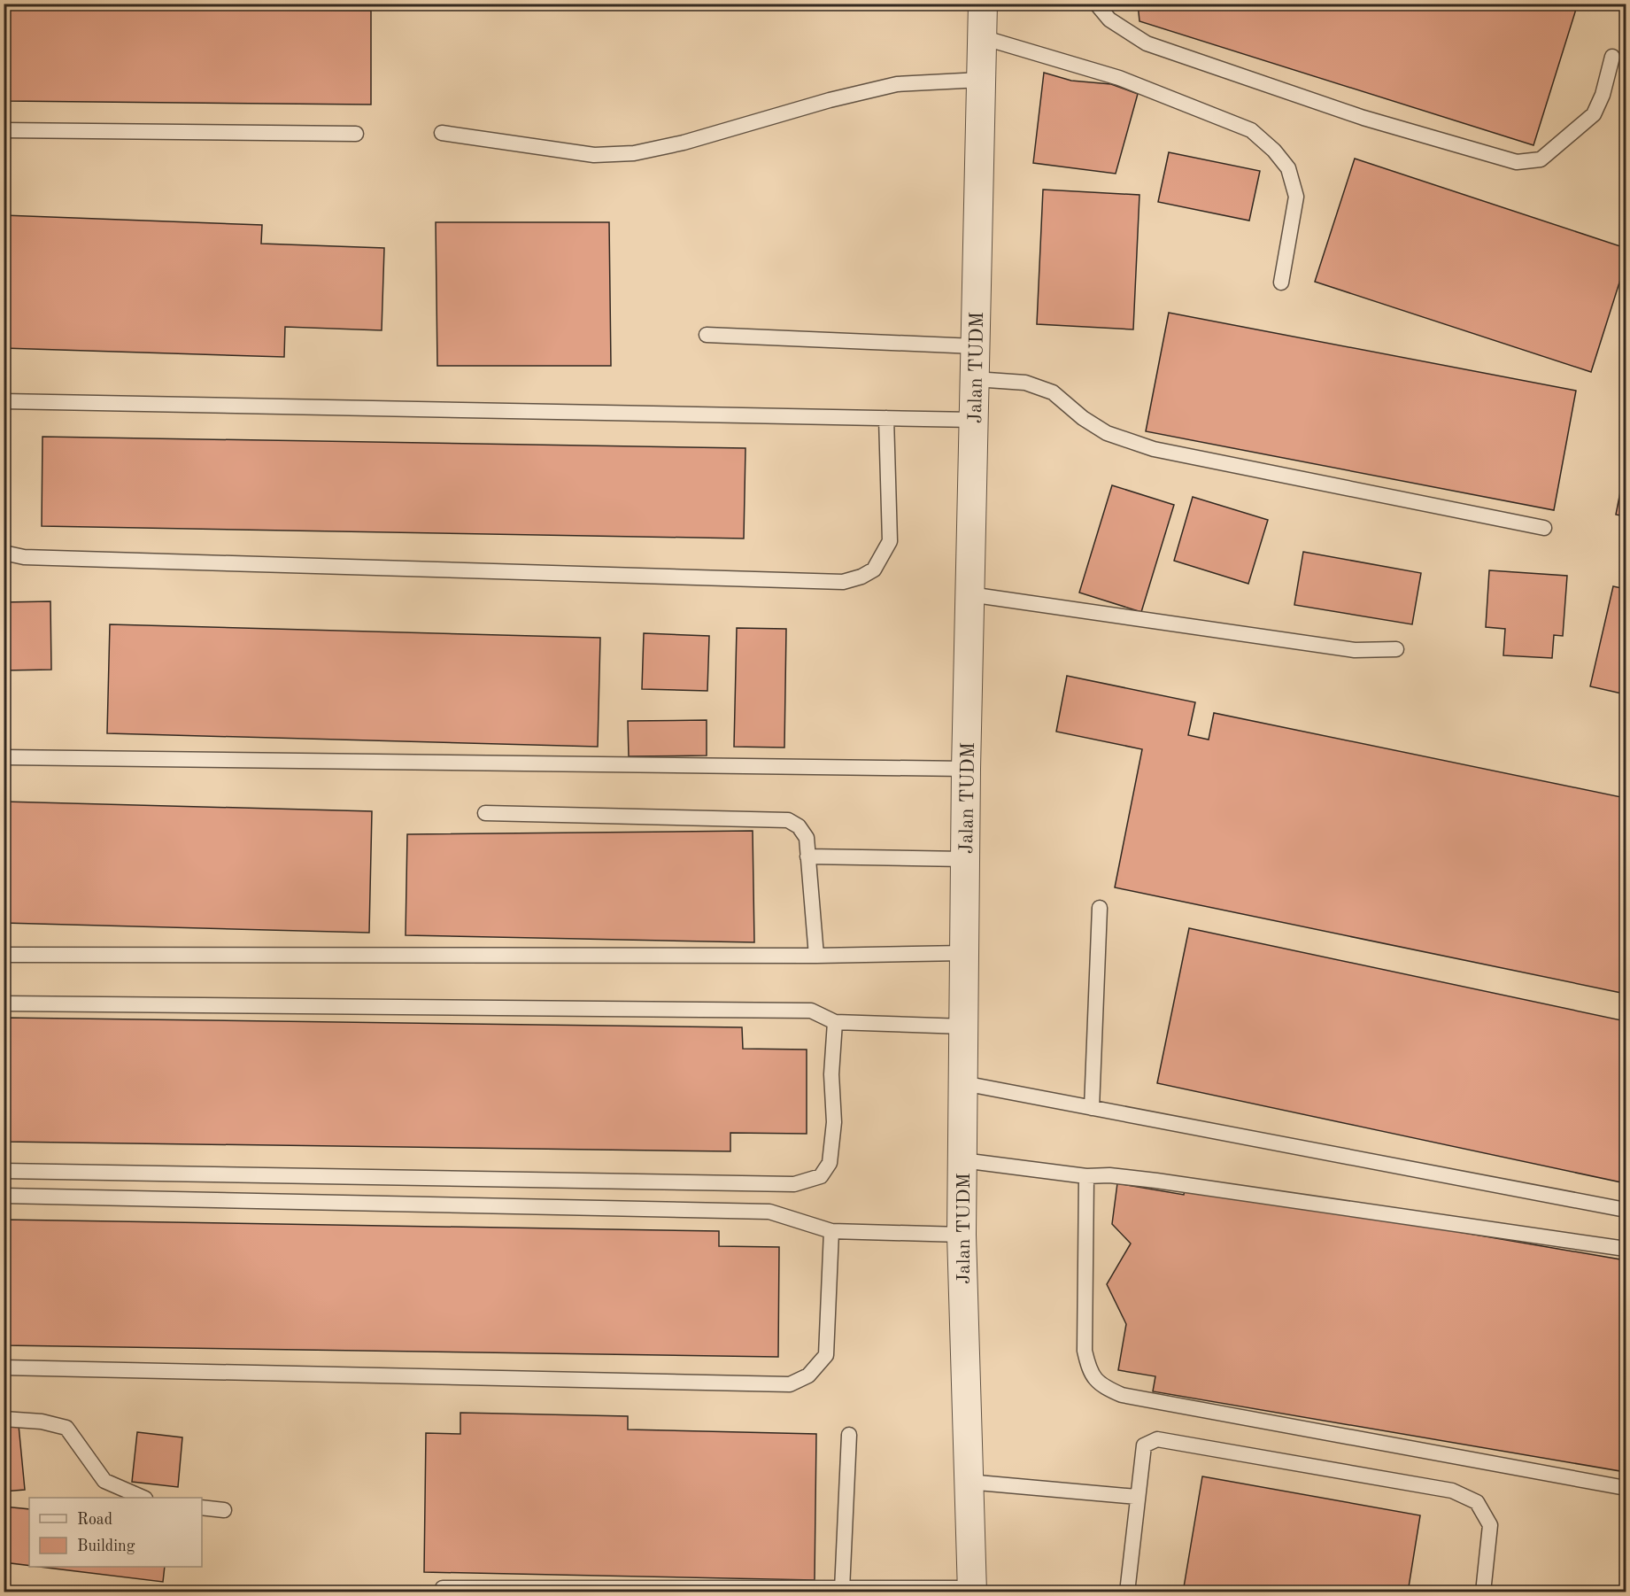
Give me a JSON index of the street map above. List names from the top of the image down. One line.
{"streets":{"street":["Jalan TUDM"]},"legend":["Road","Building"]}
